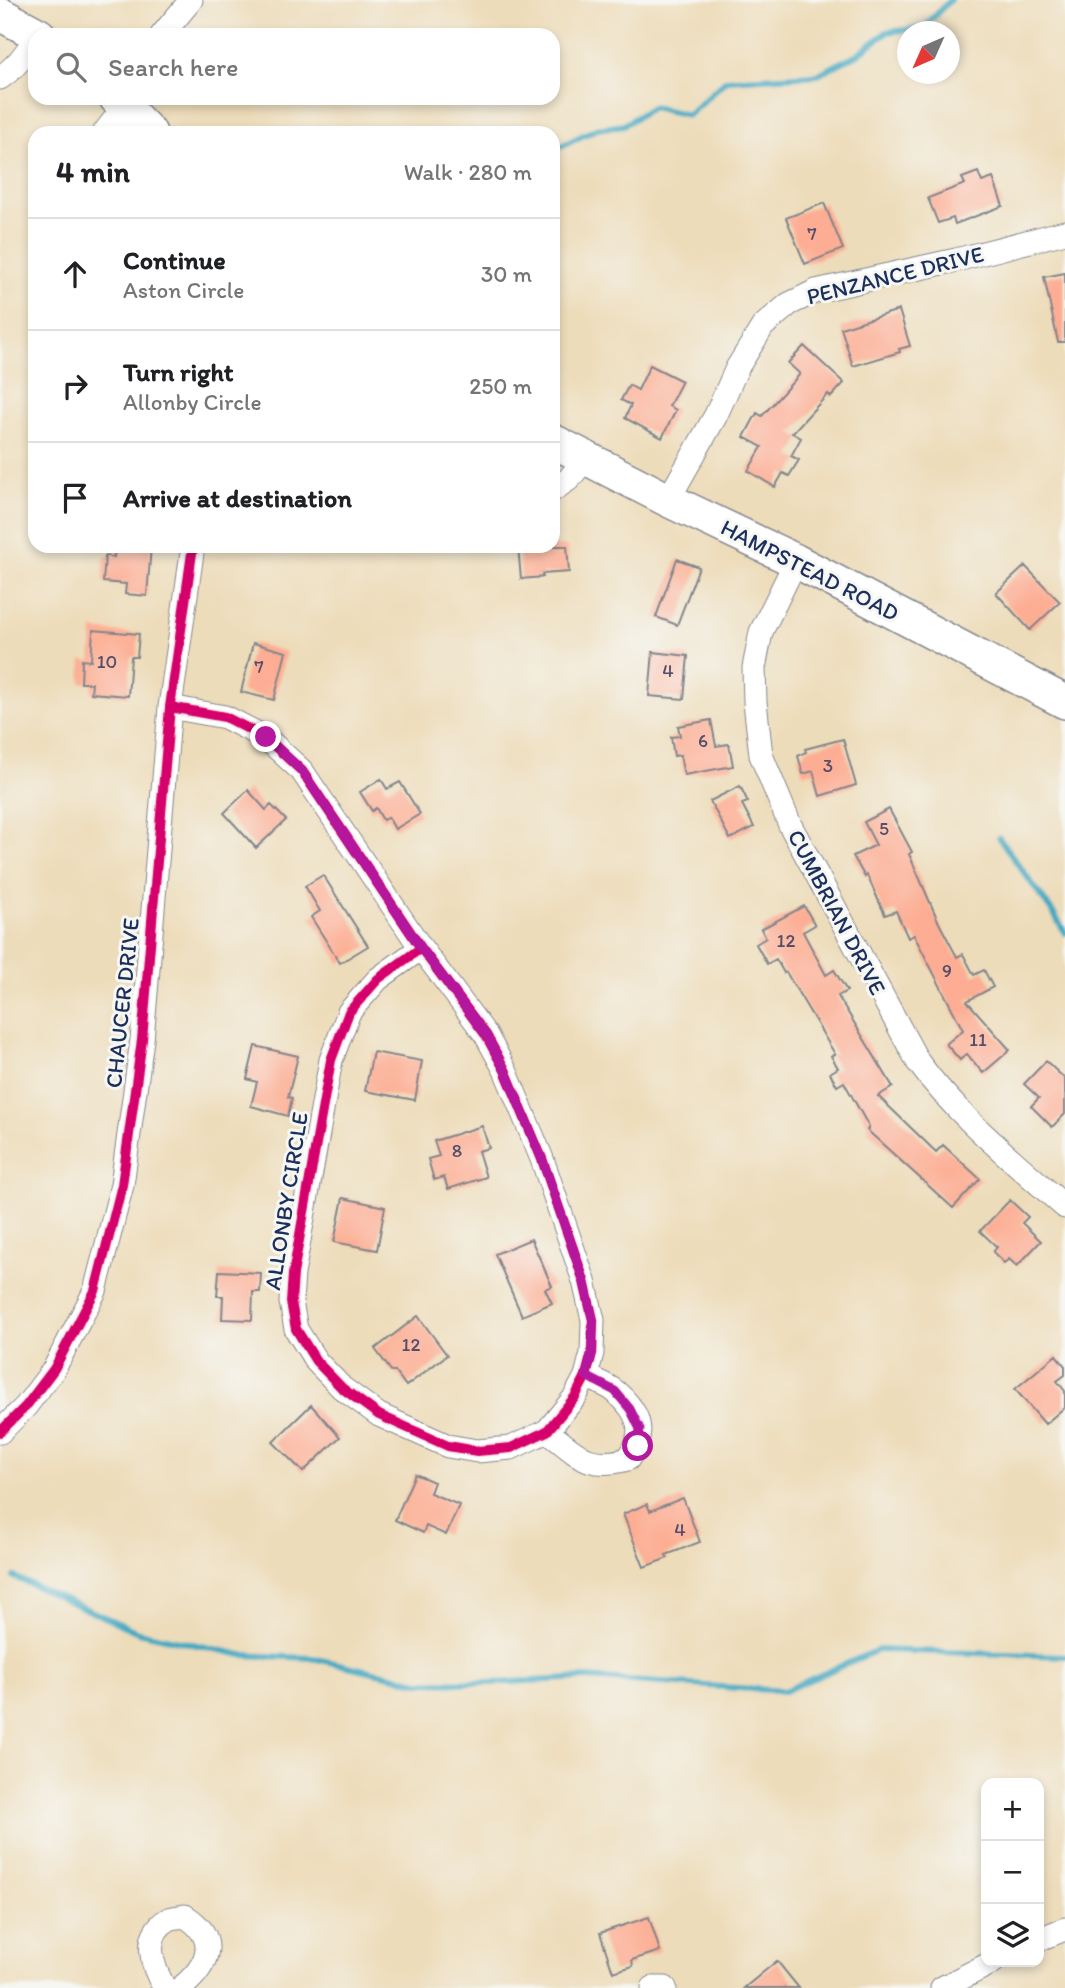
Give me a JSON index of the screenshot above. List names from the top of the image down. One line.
{"streets":{"street":["PENZANCE DRIVE","HAMPSTEAD ROAD","CUMBRIAN DRIVE","CHAUCER DRIVE","ALLONBY CIRCLE"]},"crossings":[["PENZANCE DRIVE","HAMPSTEAD ROAD"],["HAMPSTEAD ROAD","CUMBRIAN DRIVE"],["CHAUCER DRIVE","ALLONBY CIRCLE"]],"house_numbers":["7","10","7","4","6","3","5","12","9","11","8","12","4"],"north":"bottom left","page":{"search":"Search here","heading":["4 min","Walk · 280 m"],"list":[["Continue","Aston Circle","30 m"],["Turn right","Allonby Circle","250 m"],"Arrive at destination"],"map_buttons":["+","−"]}}
